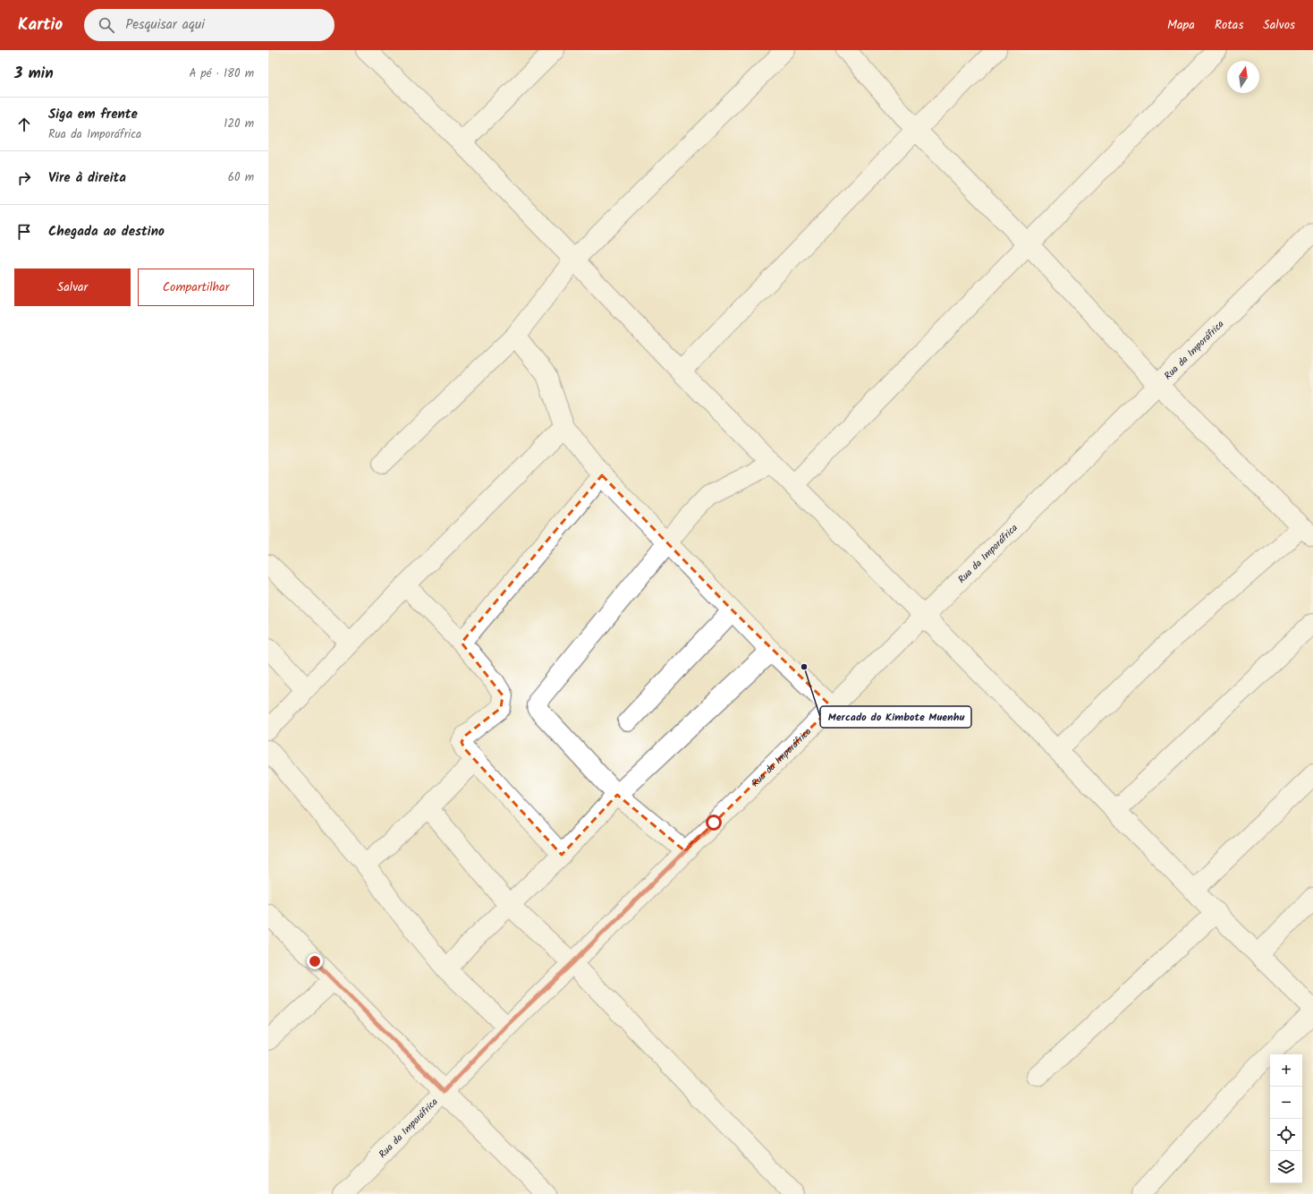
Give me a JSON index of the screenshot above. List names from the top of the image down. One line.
{"streets":{"street":["Rua da Imporáfrica"]},"places":["Mercado do Kimbote Muenhu"],"north":"top","page":{"header":"Kartio","search":"Pesquisar aqui","nav":["Mapa","Rotas","Salvos"],"heading":["3 min","A pé · 180 m"],"list":[["Siga em frente","Rua da Imporáfrica","120 m"],["Vire à direita","60 m"],"Chegada ao destino"],"buttons":["Salvar","Compartilhar"],"map_buttons":["+","−"]}}
